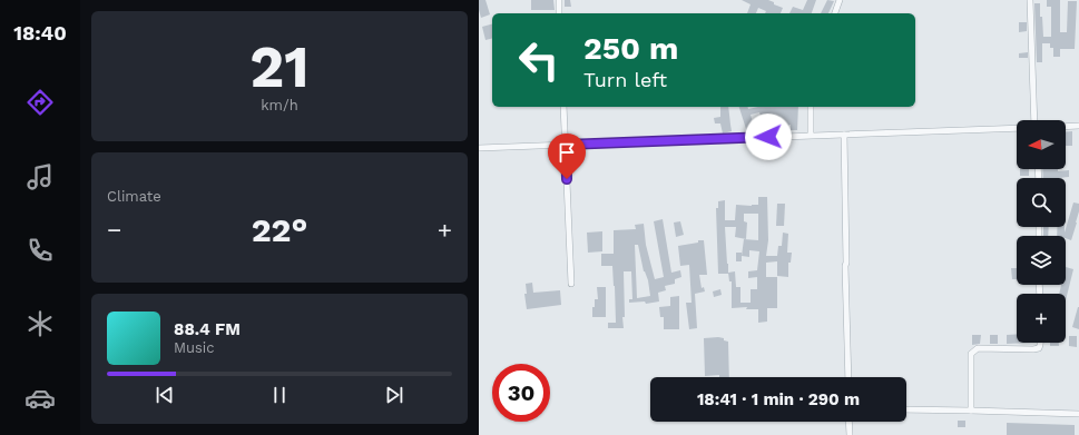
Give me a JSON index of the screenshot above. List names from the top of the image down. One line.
{"north":"left","page":{"tabs":"18:40","tile":[["21","km/h"],"Climate"],"turn":["250 m","Turn left"],"map_buttons":"+","heat":["−","22°","+"],"song":["88.4 FM","Music"],"limit":"30","trip":"18:41 · 1 min · 290 m"}}
